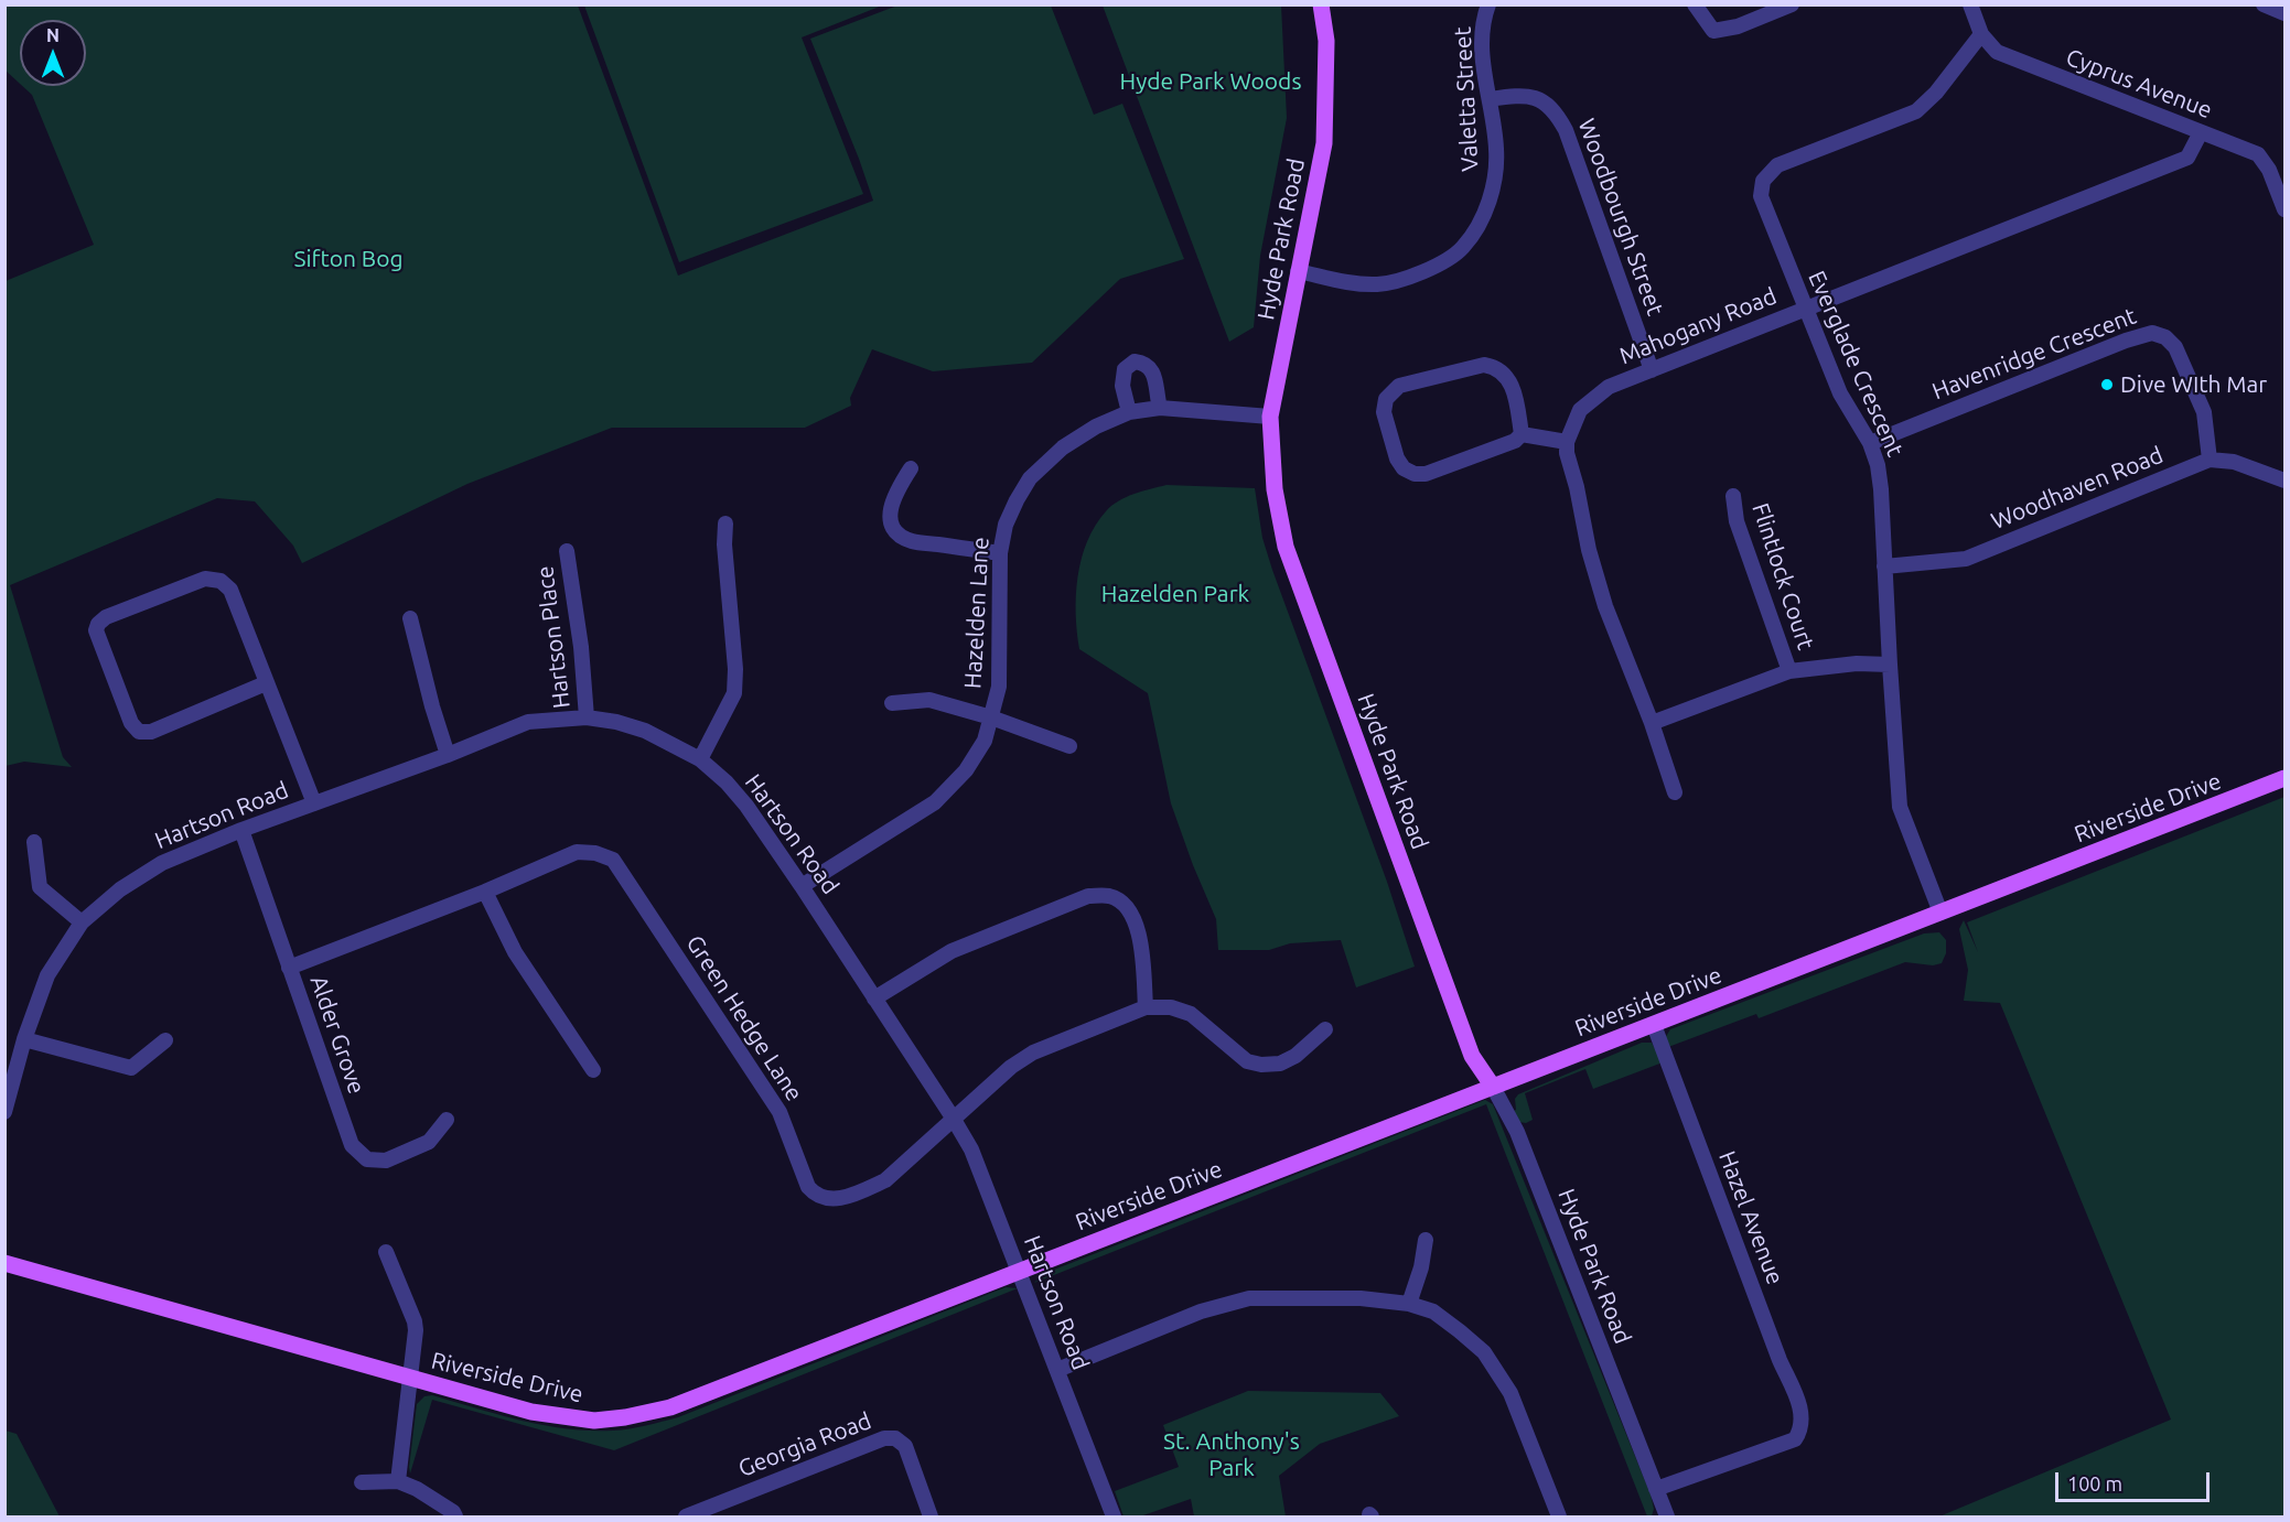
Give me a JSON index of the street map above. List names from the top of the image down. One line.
{"streets":{"main road":["Hyde Park Road","Riverside Drive"],"street":["Cyprus Avenue","Valetta Street","Woodbourgh Street","Mahogany Road","Havenridge Crescent","Everglade Crescent","Woodhaven Road","Flintlock Court","Hazelden Lane","Hartson Place","Hartson Road","Green Hedge Lane","Alder Grove","Hazel Avenue","Georgia Road"]},"crossings":[["Cyprus Avenue","Mahogany Road"],["Cyprus Avenue","Everglade Crescent"],["Valetta Street","Woodbourgh Street"],["Valetta Street","Hyde Park Road"],["Woodbourgh Street","Mahogany Road"],["Hyde Park Road","Hazelden Lane"],["Hyde Park Road","Riverside Drive"],["Hyde Park Road","Hazel Avenue"],["Mahogany Road","Everglade Crescent"],["Havenridge Crescent","Everglade Crescent"],["Havenridge Crescent","Woodhaven Road"],["Everglade Crescent","Woodhaven Road"],["Everglade Crescent","Riverside Drive"],["Hazelden Lane","Hartson Road"],["Hartson Place","Hartson Road"],["Riverside Drive","Hartson Road"],["Riverside Drive","Hazel Avenue"],["Hartson Road","Green Hedge Lane"],["Hartson Road","Alder Grove"],["Green Hedge Lane","Alder Grove"]],"parks":["Hyde Park Woods","Sifton Bog","Hazelden Park","St. Anthony's Park"],"places":["Dive WIth Mar"],"scale_bar":"100 m","north":"top"}
